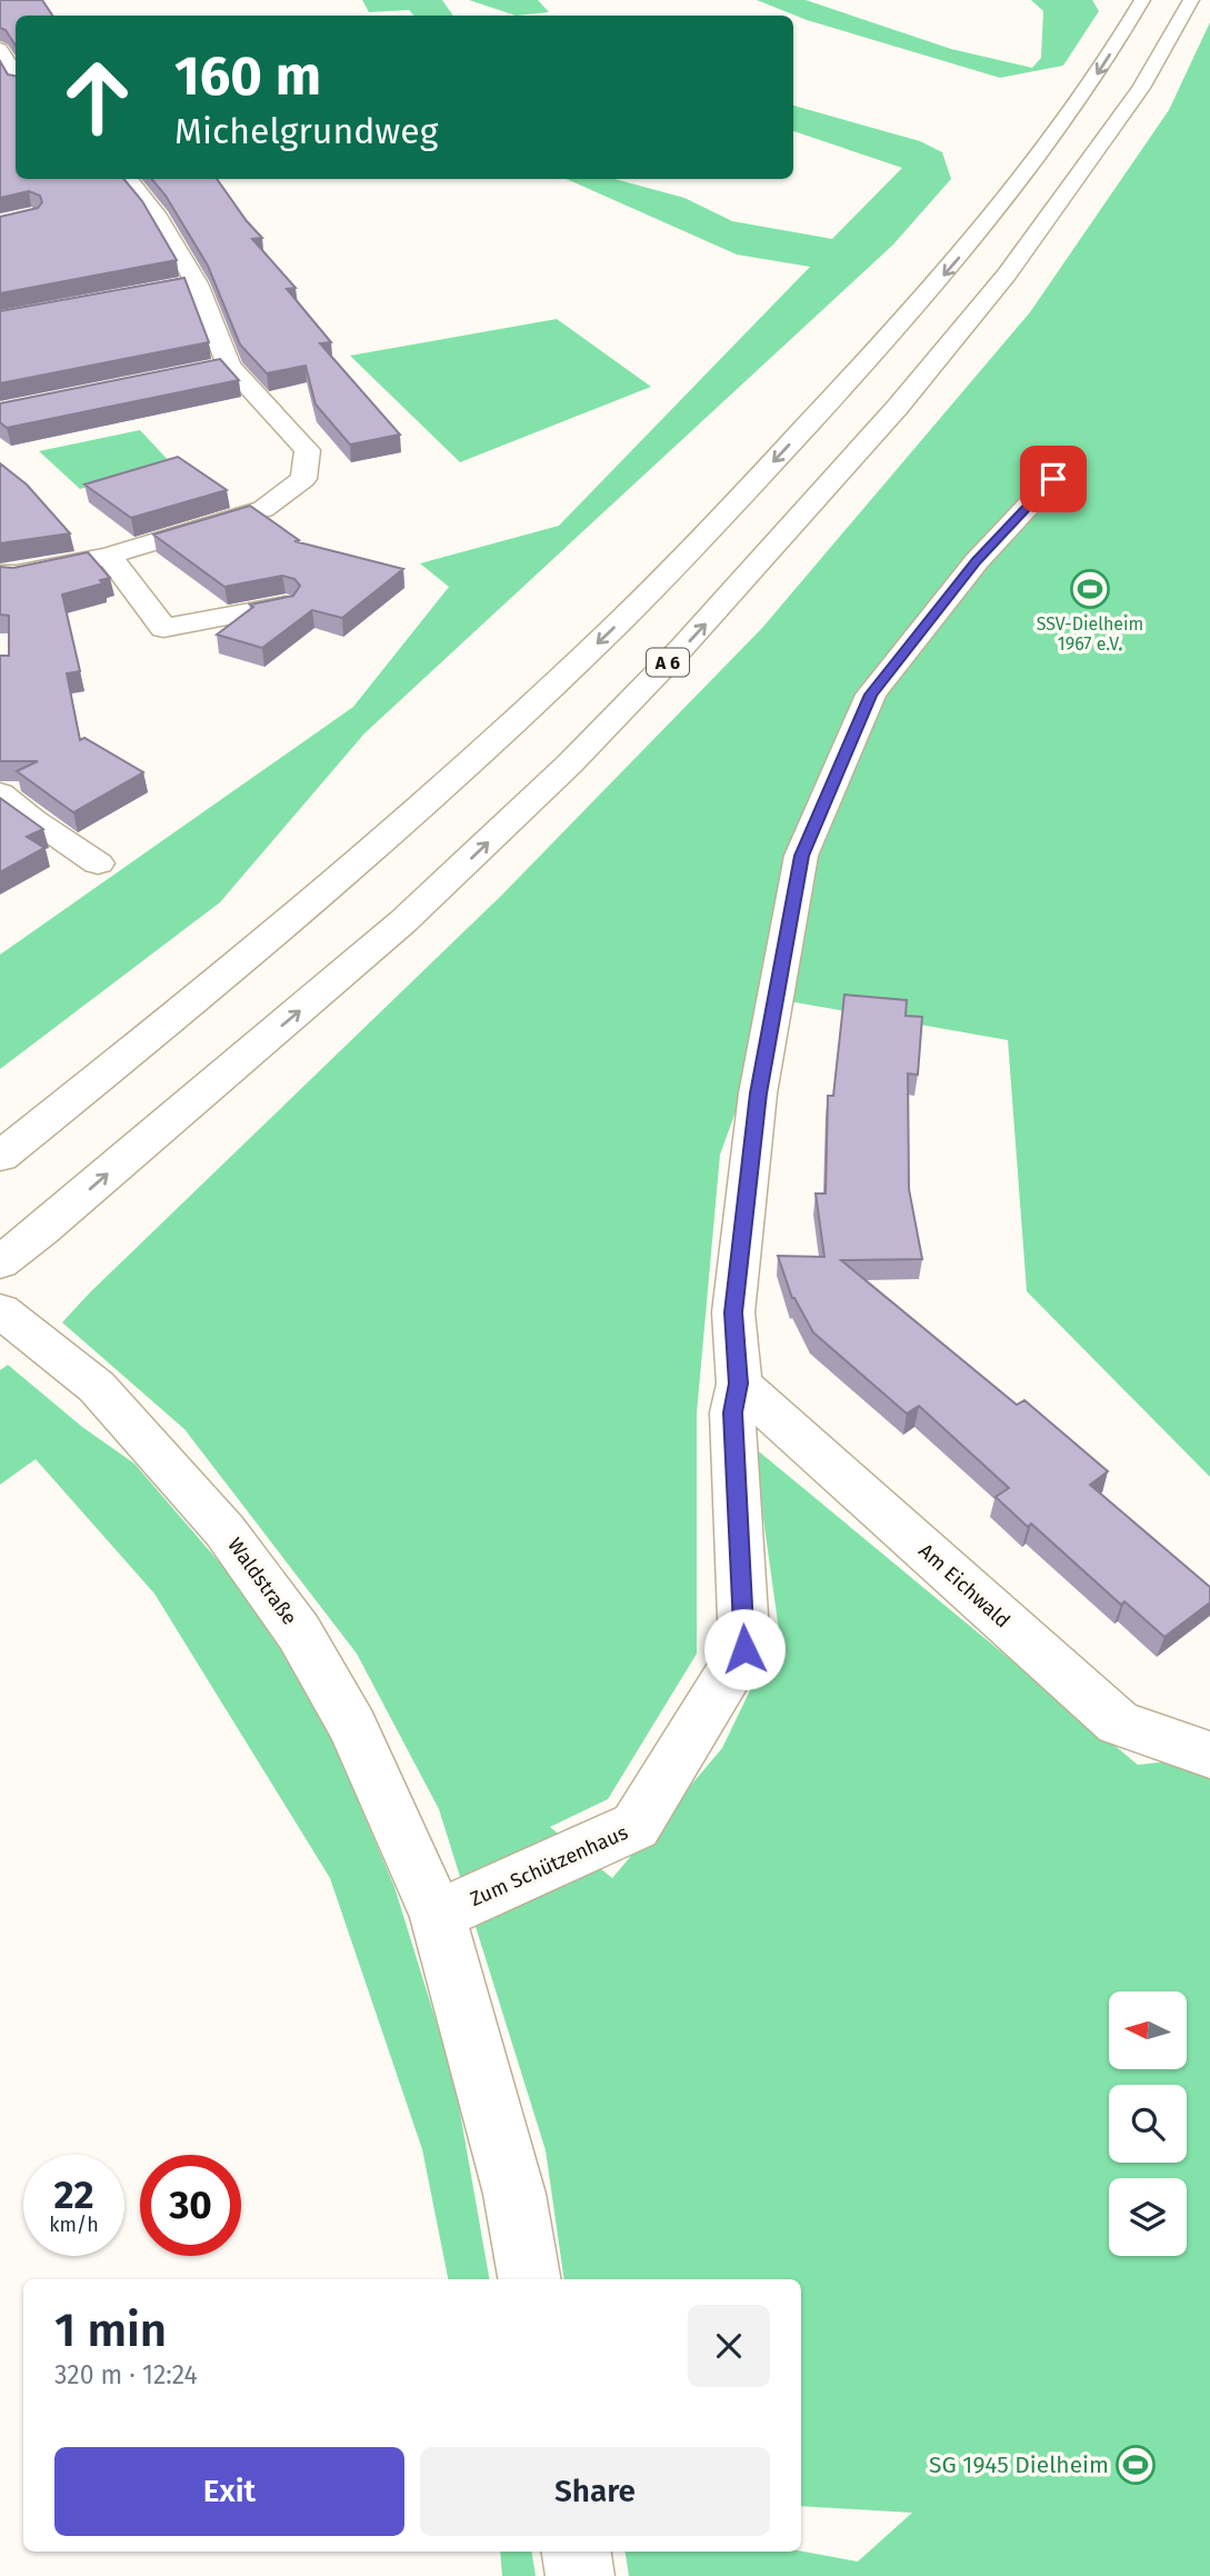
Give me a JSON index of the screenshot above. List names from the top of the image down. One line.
{"streets":{"main road":["A 6","Waldstraße","Am Eichwald","Zum Schützenhaus"]},"crossings":[["Waldstraße","Zum Schützenhaus"],["Am Eichwald","Zum Schützenhaus"]],"places":{"sports":["SSV-Dielheim 1967 e.V.","SG 1945 Dielheim"]},"north":"left","page":{"turn":["160 m","Michelgrundweg"],"speed":"22 km/h","limit":"30","heading":["1 min","320 m · 12:24"],"buttons":["Exit","Share"]}}
